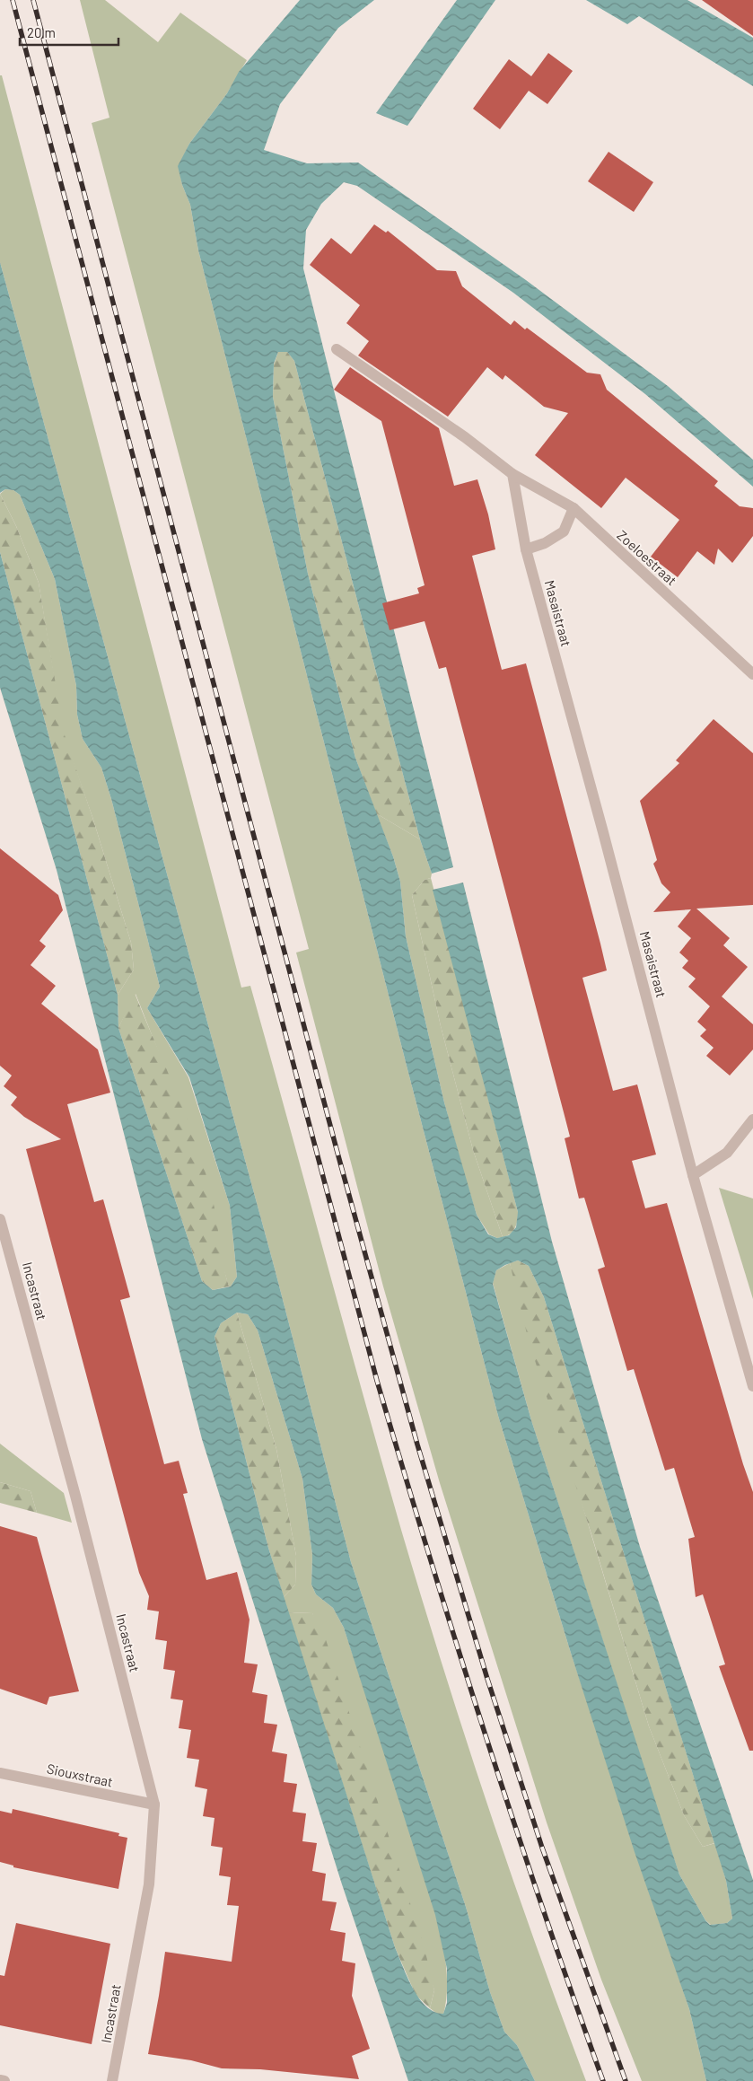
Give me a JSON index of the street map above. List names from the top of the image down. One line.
{"streets":{"street":["Zoeloestraat","Masaistraat","Incastraat","Siouxstraat"]},"crossings":[["Zoeloestraat","Masaistraat"],["Incastraat","Siouxstraat"]],"scale_bar":"20 m"}
